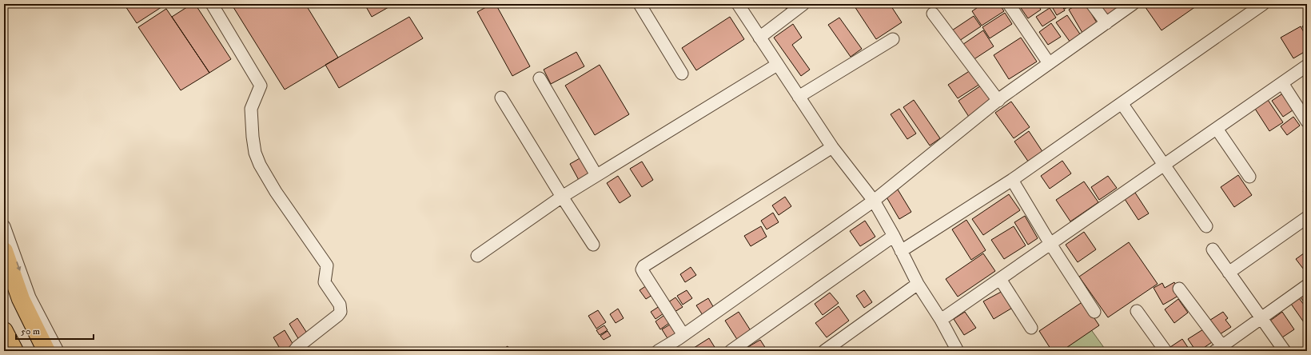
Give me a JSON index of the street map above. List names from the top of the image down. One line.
{"scale_bar":"50 m"}
